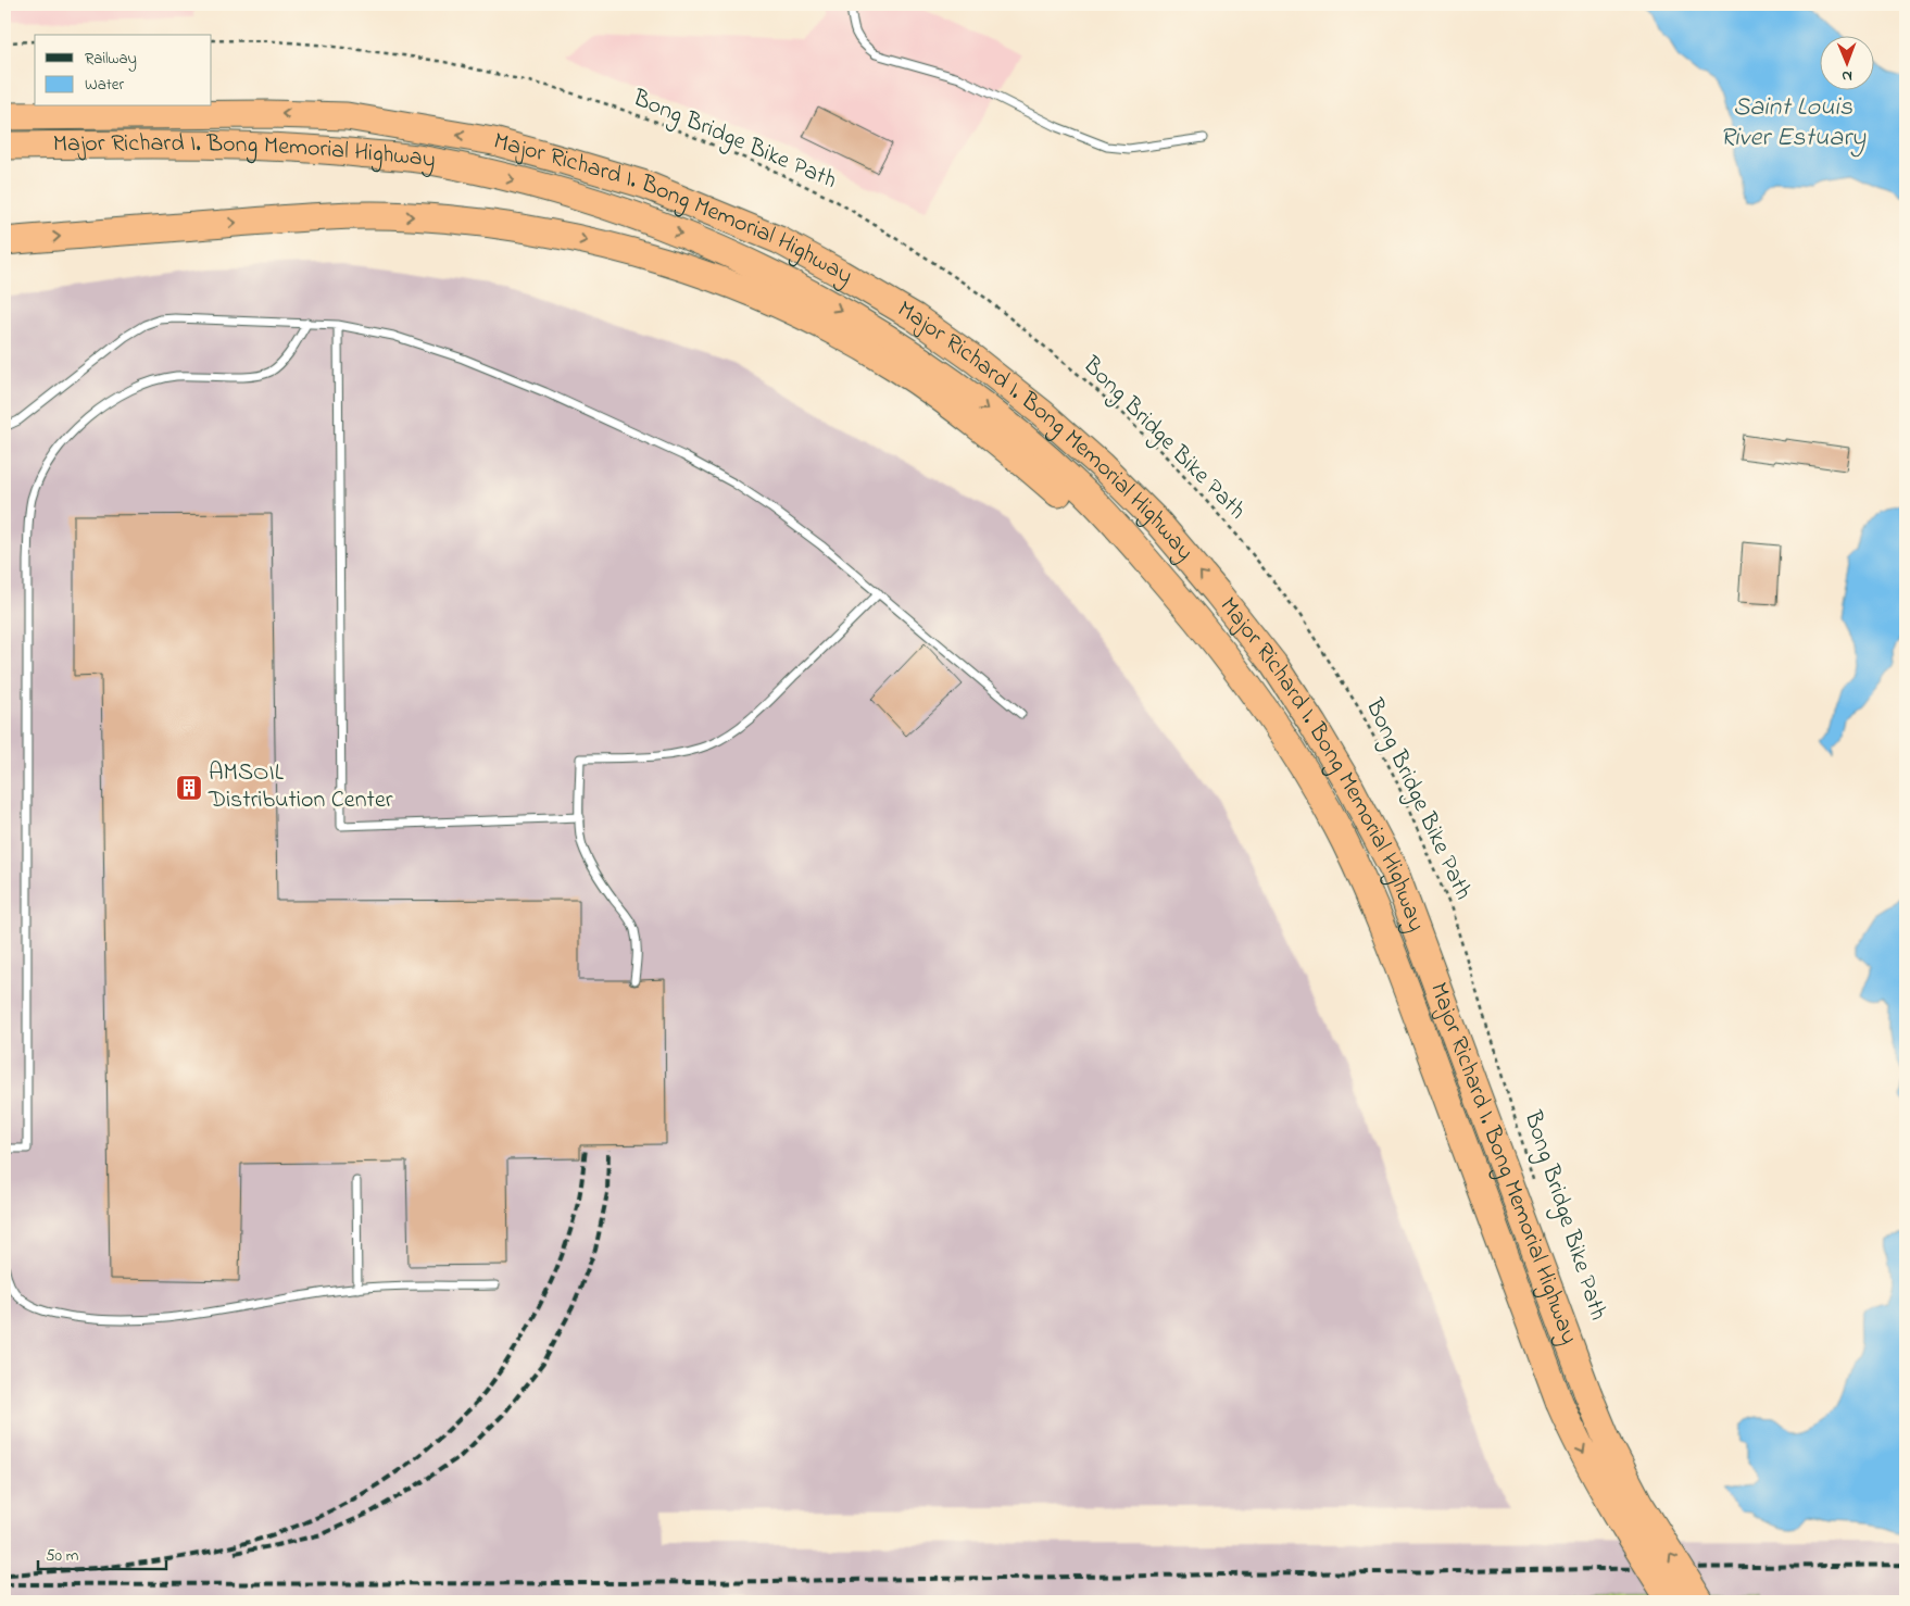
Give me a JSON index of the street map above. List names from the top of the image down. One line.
{"streets":{"highway":["Major Richard I. Bong Memorial Highway"],"path":["Bong Bridge Bike Path"]},"water":["Saint Louis River Estuary"],"places":{"building":["AMSOIL Distribution Center"]},"legend":["Railway","Water"],"scale_bar":"50 m","north":"bottom"}
